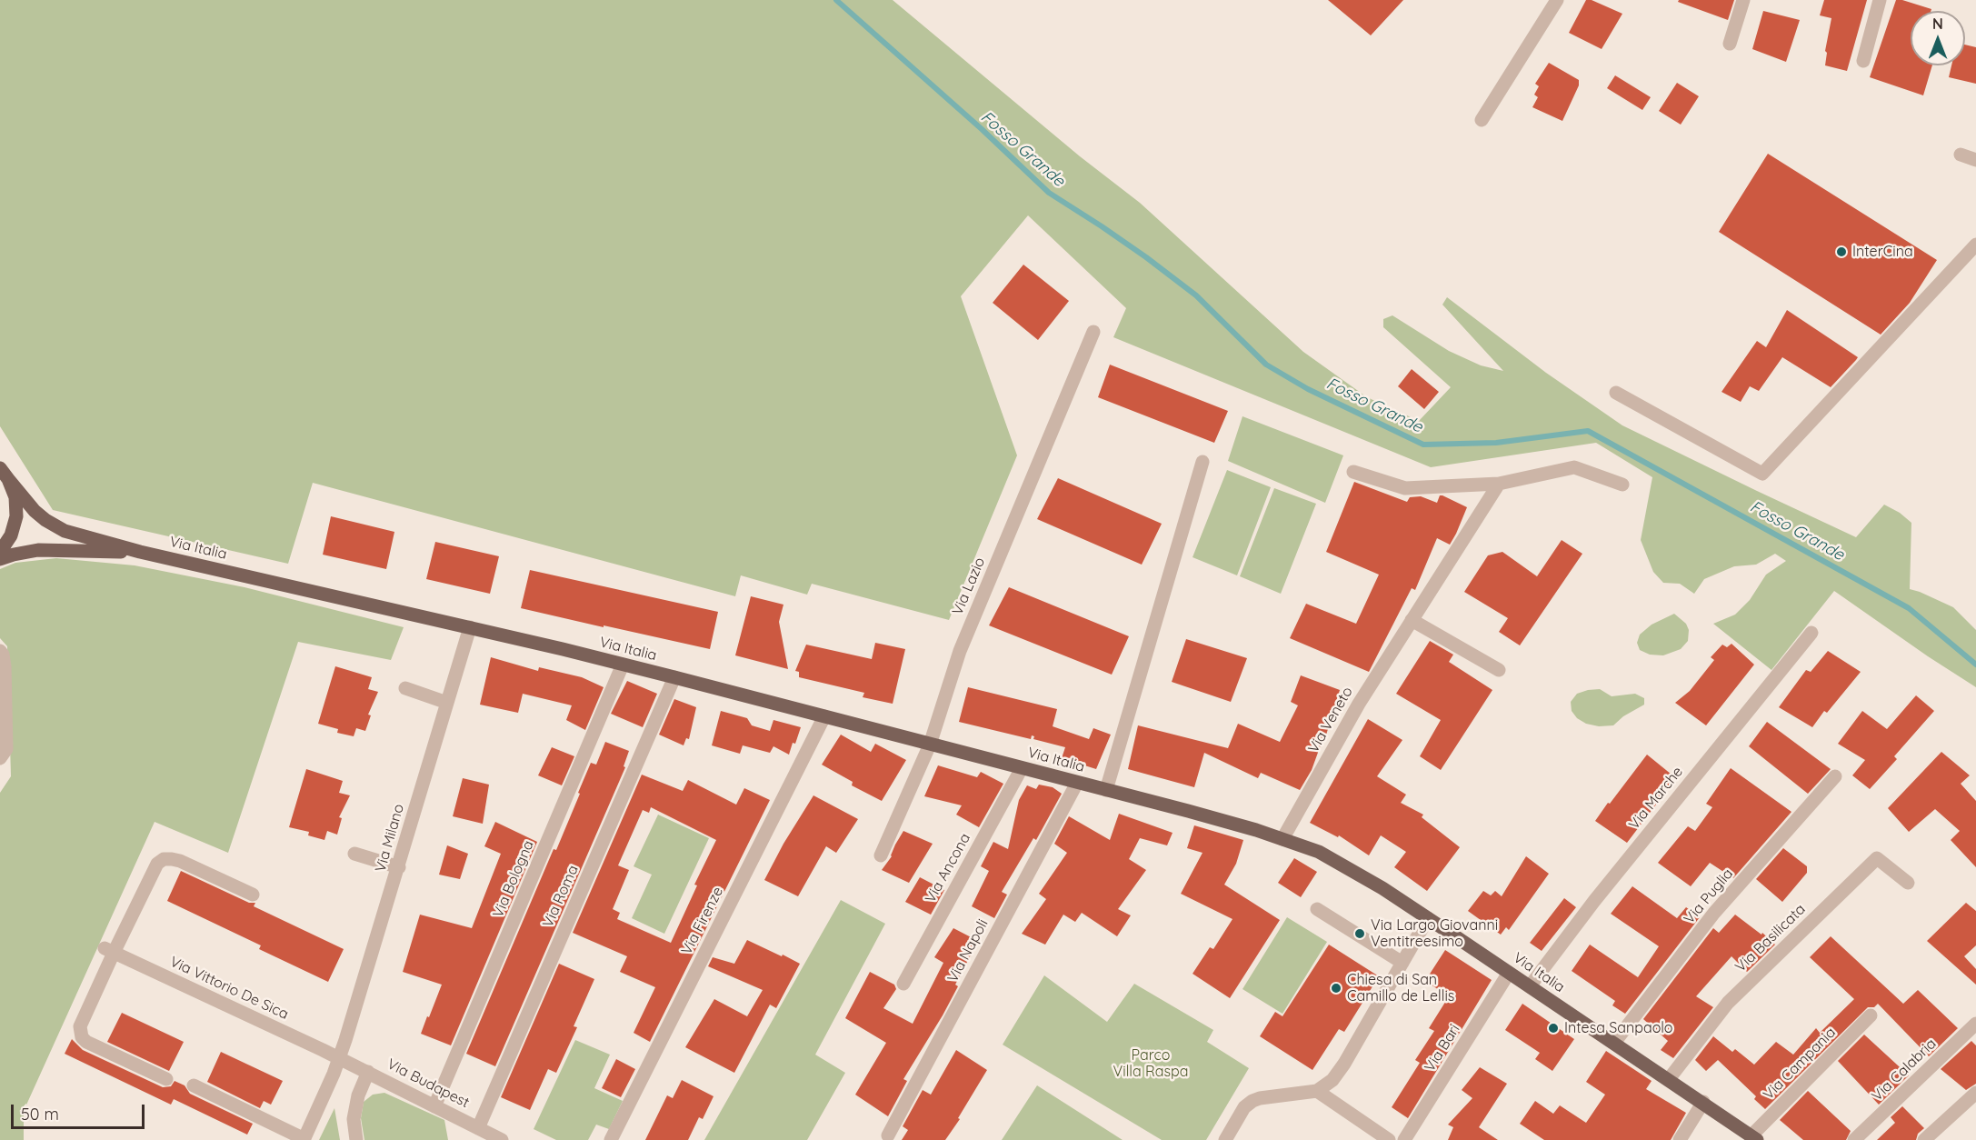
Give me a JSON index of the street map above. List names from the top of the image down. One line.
{"streets":{"main road":["Via Italia"],"street":["Via Lazio","Via Veneto","Via Marche","Via Milano","Via Ancona","Via Bologna","Via Roma","Via Puglia","Via Firenze","Via Basilicata","Via Napoli","Via Vittorio De Sica","Via Bari","Via Campania","Via Calabria","Via Budapest"]},"crossings":[["Via Italia","Via Lazio"],["Via Italia","Via Veneto"],["Via Italia","Via Marche"],["Via Italia","Via Milano"],["Via Italia","Via Ancona"],["Via Italia","Via Bologna"],["Via Italia","Via Roma"],["Via Italia","Via Puglia"],["Via Italia","Via Firenze"],["Via Italia","Via Basilicata"],["Via Italia","Via Napoli"],["Via Italia","Via Bari"],["Via Italia","Via Campania"],["Via Milano","Via Vittorio De Sica"],["Via Milano","Via Budapest"],["Via Bologna","Via Budapest"],["Via Roma","Via Budapest"],["Via Vittorio De Sica","Via Budapest"]],"water":["Fosso Grande"],"parks":["Parco Villa Raspa"],"places":["InterCina","Via Largo Giovanni Ventitreesimo","Chiesa di San Camillo de Lellis","Intesa Sanpaolo"],"scale_bar":"50 m","north":"top"}
